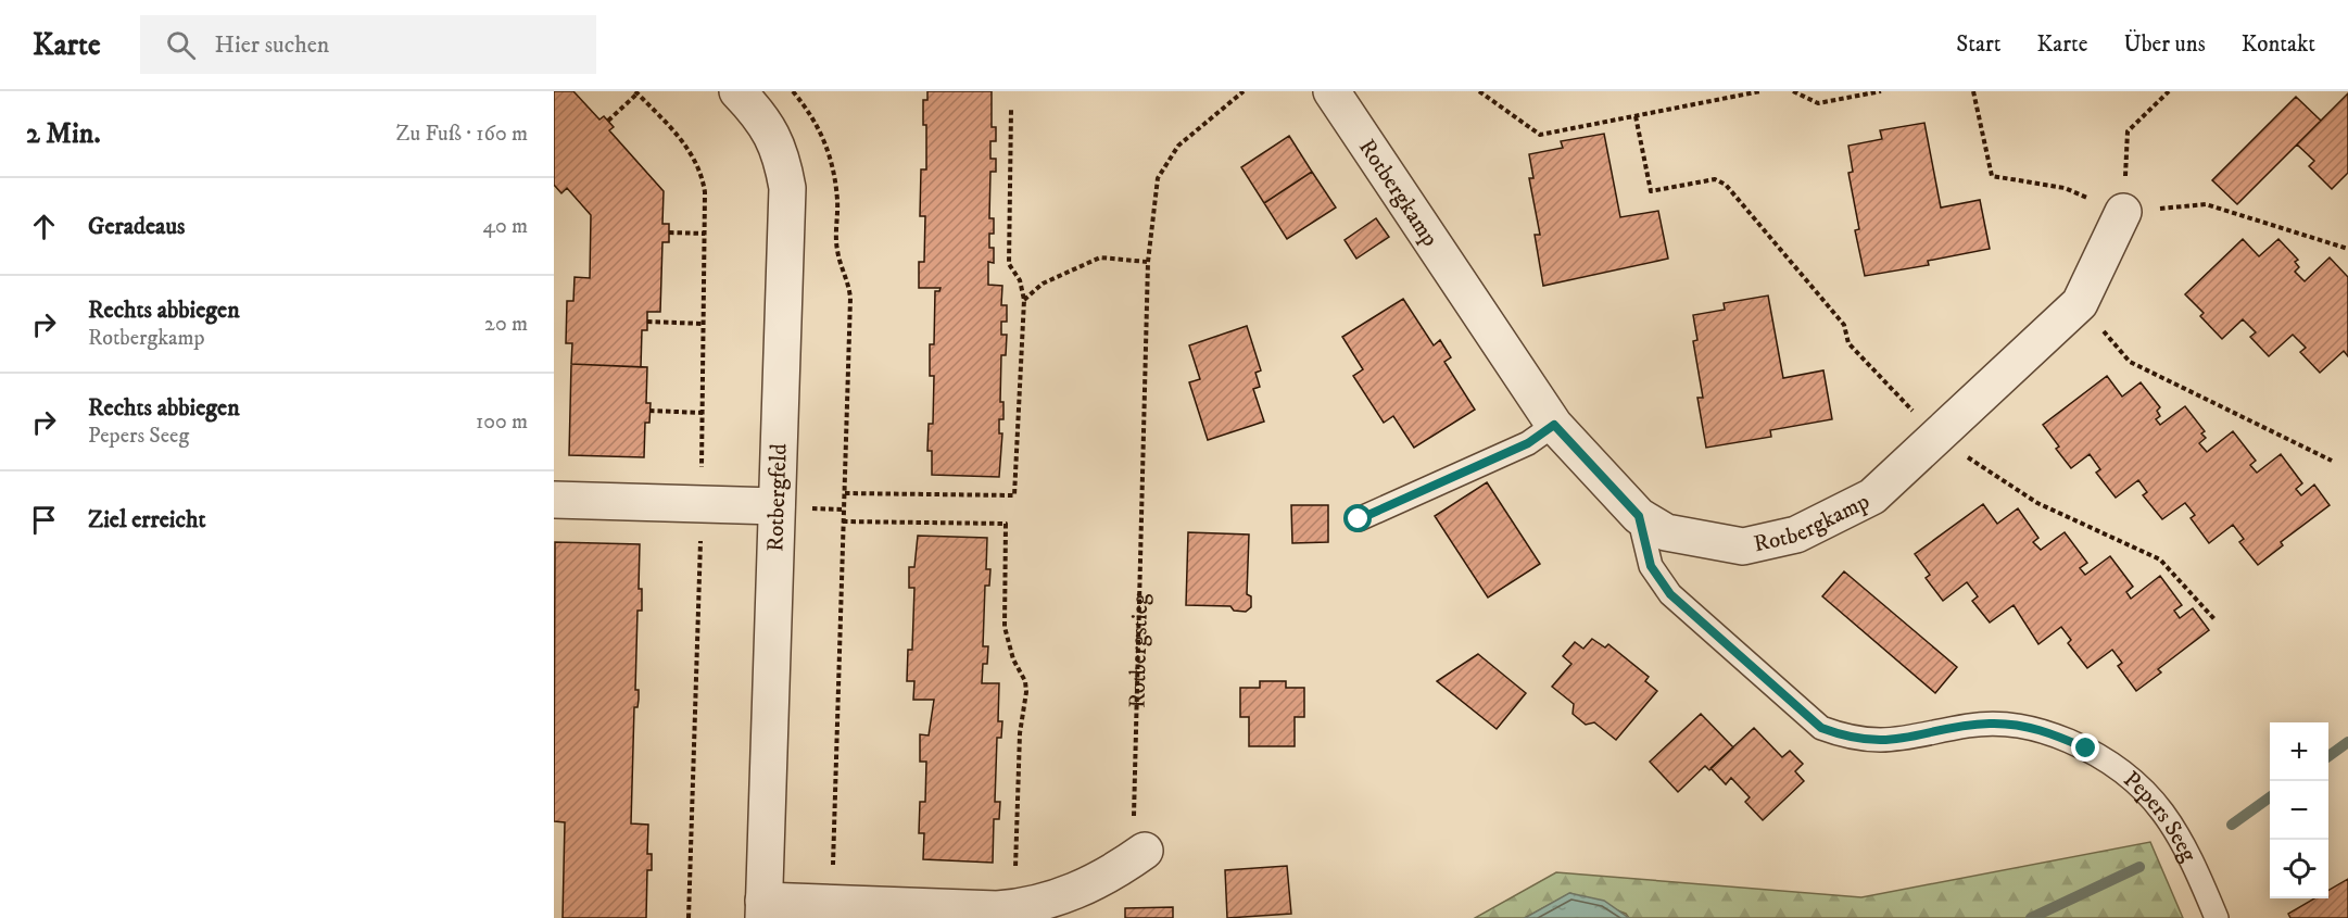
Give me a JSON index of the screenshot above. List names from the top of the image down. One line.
{"streets":{"street":["Rotbergkamp","Rotbergfeld"],"lane":["Pepers Seeg"],"path":["Rotbergstieg"]},"crossings":[["Rotbergkamp","Pepers Seeg"]],"page":{"header":"Karte","search":"Hier suchen","nav":["Start","Karte","Über uns","Kontakt"],"heading":["2 Min.","Zu Fuß · 160 m"],"list":[["Geradeaus","40 m"],["Rechts abbiegen","Rotbergkamp","20 m"],["Rechts abbiegen","Pepers Seeg","100 m"],"Ziel erreicht"],"map_buttons":["+","−"]}}
